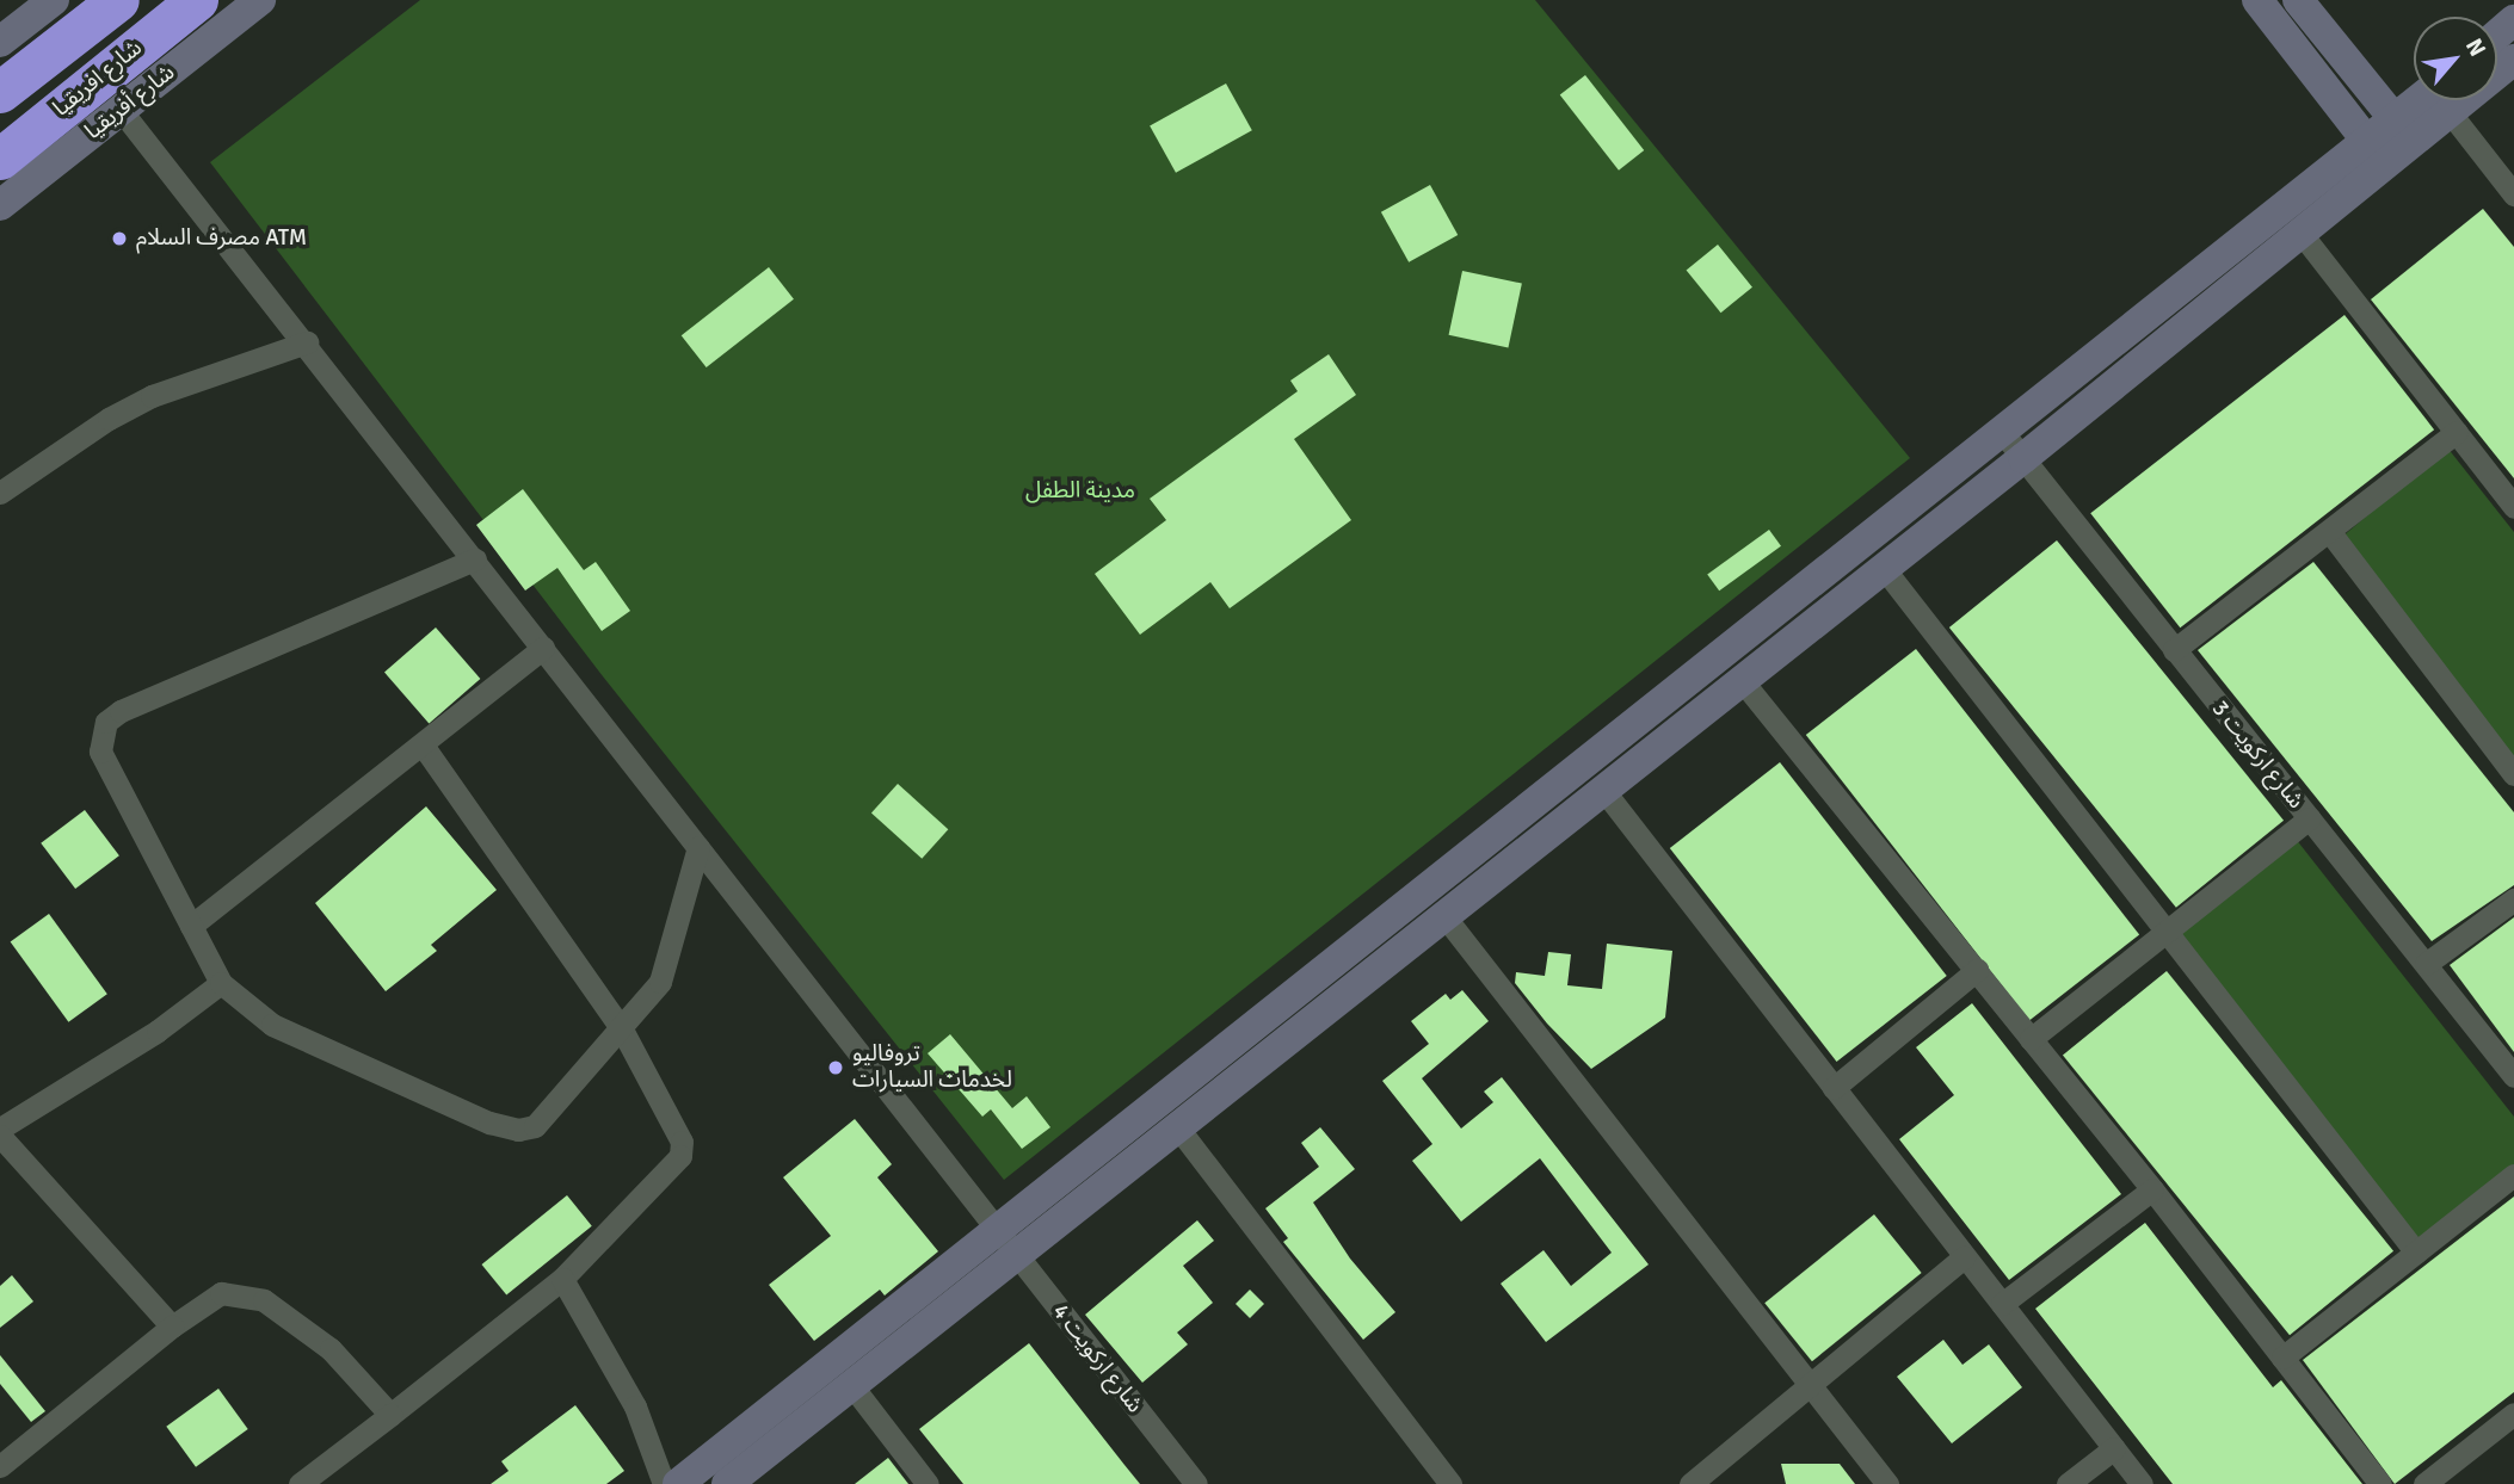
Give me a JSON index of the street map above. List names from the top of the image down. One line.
{"streets":{"highway":["شارع افريقيا"],"street":["شارع أفريقيا","شارع اركويت 3","شارع اركويت 4"]},"crossings":[["شارع أفريقيا","شارع اركويت 4"]],"parks":["مدينة الطفل"],"places":["مصرف السلام ATM","تروفاليو لخدمات السيارات"],"north":"top right"}
